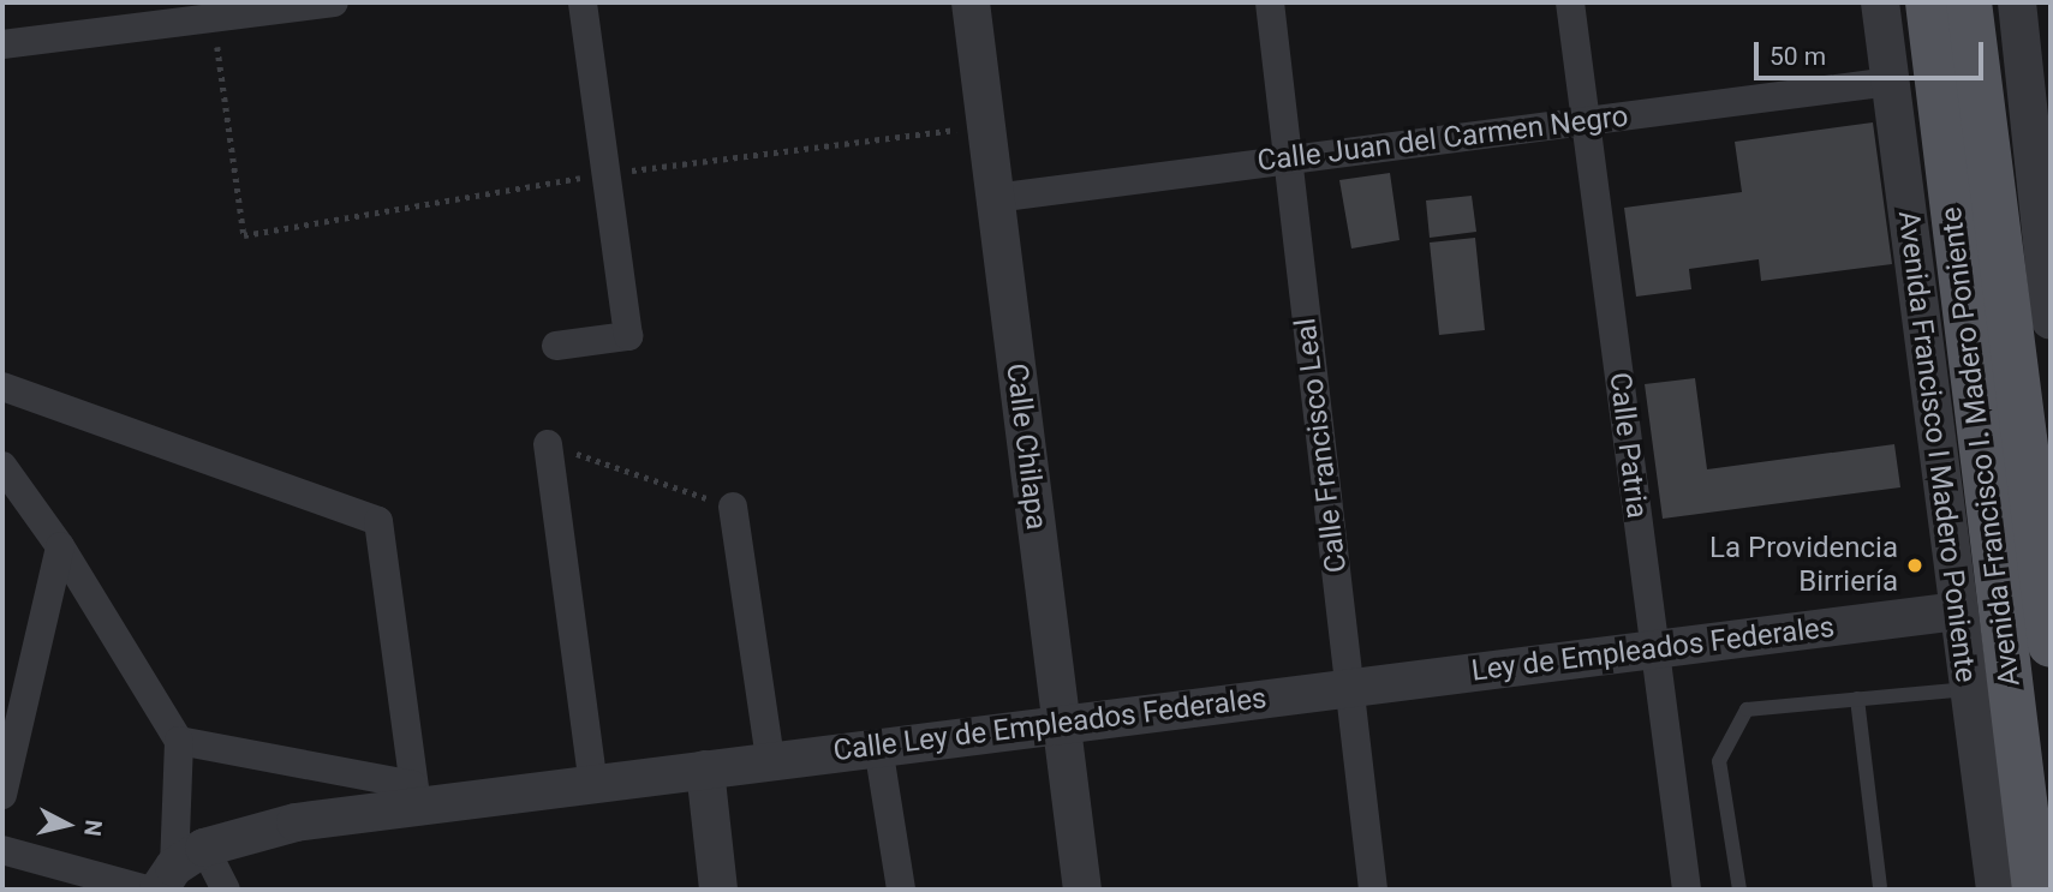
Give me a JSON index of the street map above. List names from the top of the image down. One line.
{"streets":{"main road":["Avenida Francisco I. Madero Poniente"],"street":["Calle Juan del Carmen Negro","Calle Francisco Leal","Calle Patria","Calle Chilapa","Avenida Francisco I Madero Poniente","Ley de Empleados Federales","Calle Ley de Empleados Federales"]},"crossings":[["Calle Juan del Carmen Negro","Calle Francisco Leal"],["Calle Juan del Carmen Negro","Calle Patria"],["Calle Juan del Carmen Negro","Calle Chilapa"],["Calle Juan del Carmen Negro","Avenida Francisco I Madero Poniente"],["Calle Francisco Leal","Ley de Empleados Federales"],["Calle Francisco Leal","Calle Ley de Empleados Federales"],["Calle Patria","Ley de Empleados Federales"],["Calle Chilapa","Calle Ley de Empleados Federales"],["Avenida Francisco I Madero Poniente","Ley de Empleados Federales"],["Ley de Empleados Federales","Calle Ley de Empleados Federales"]],"places":["La Providencia Birriería"],"scale_bar":"50 m","north":"right"}
